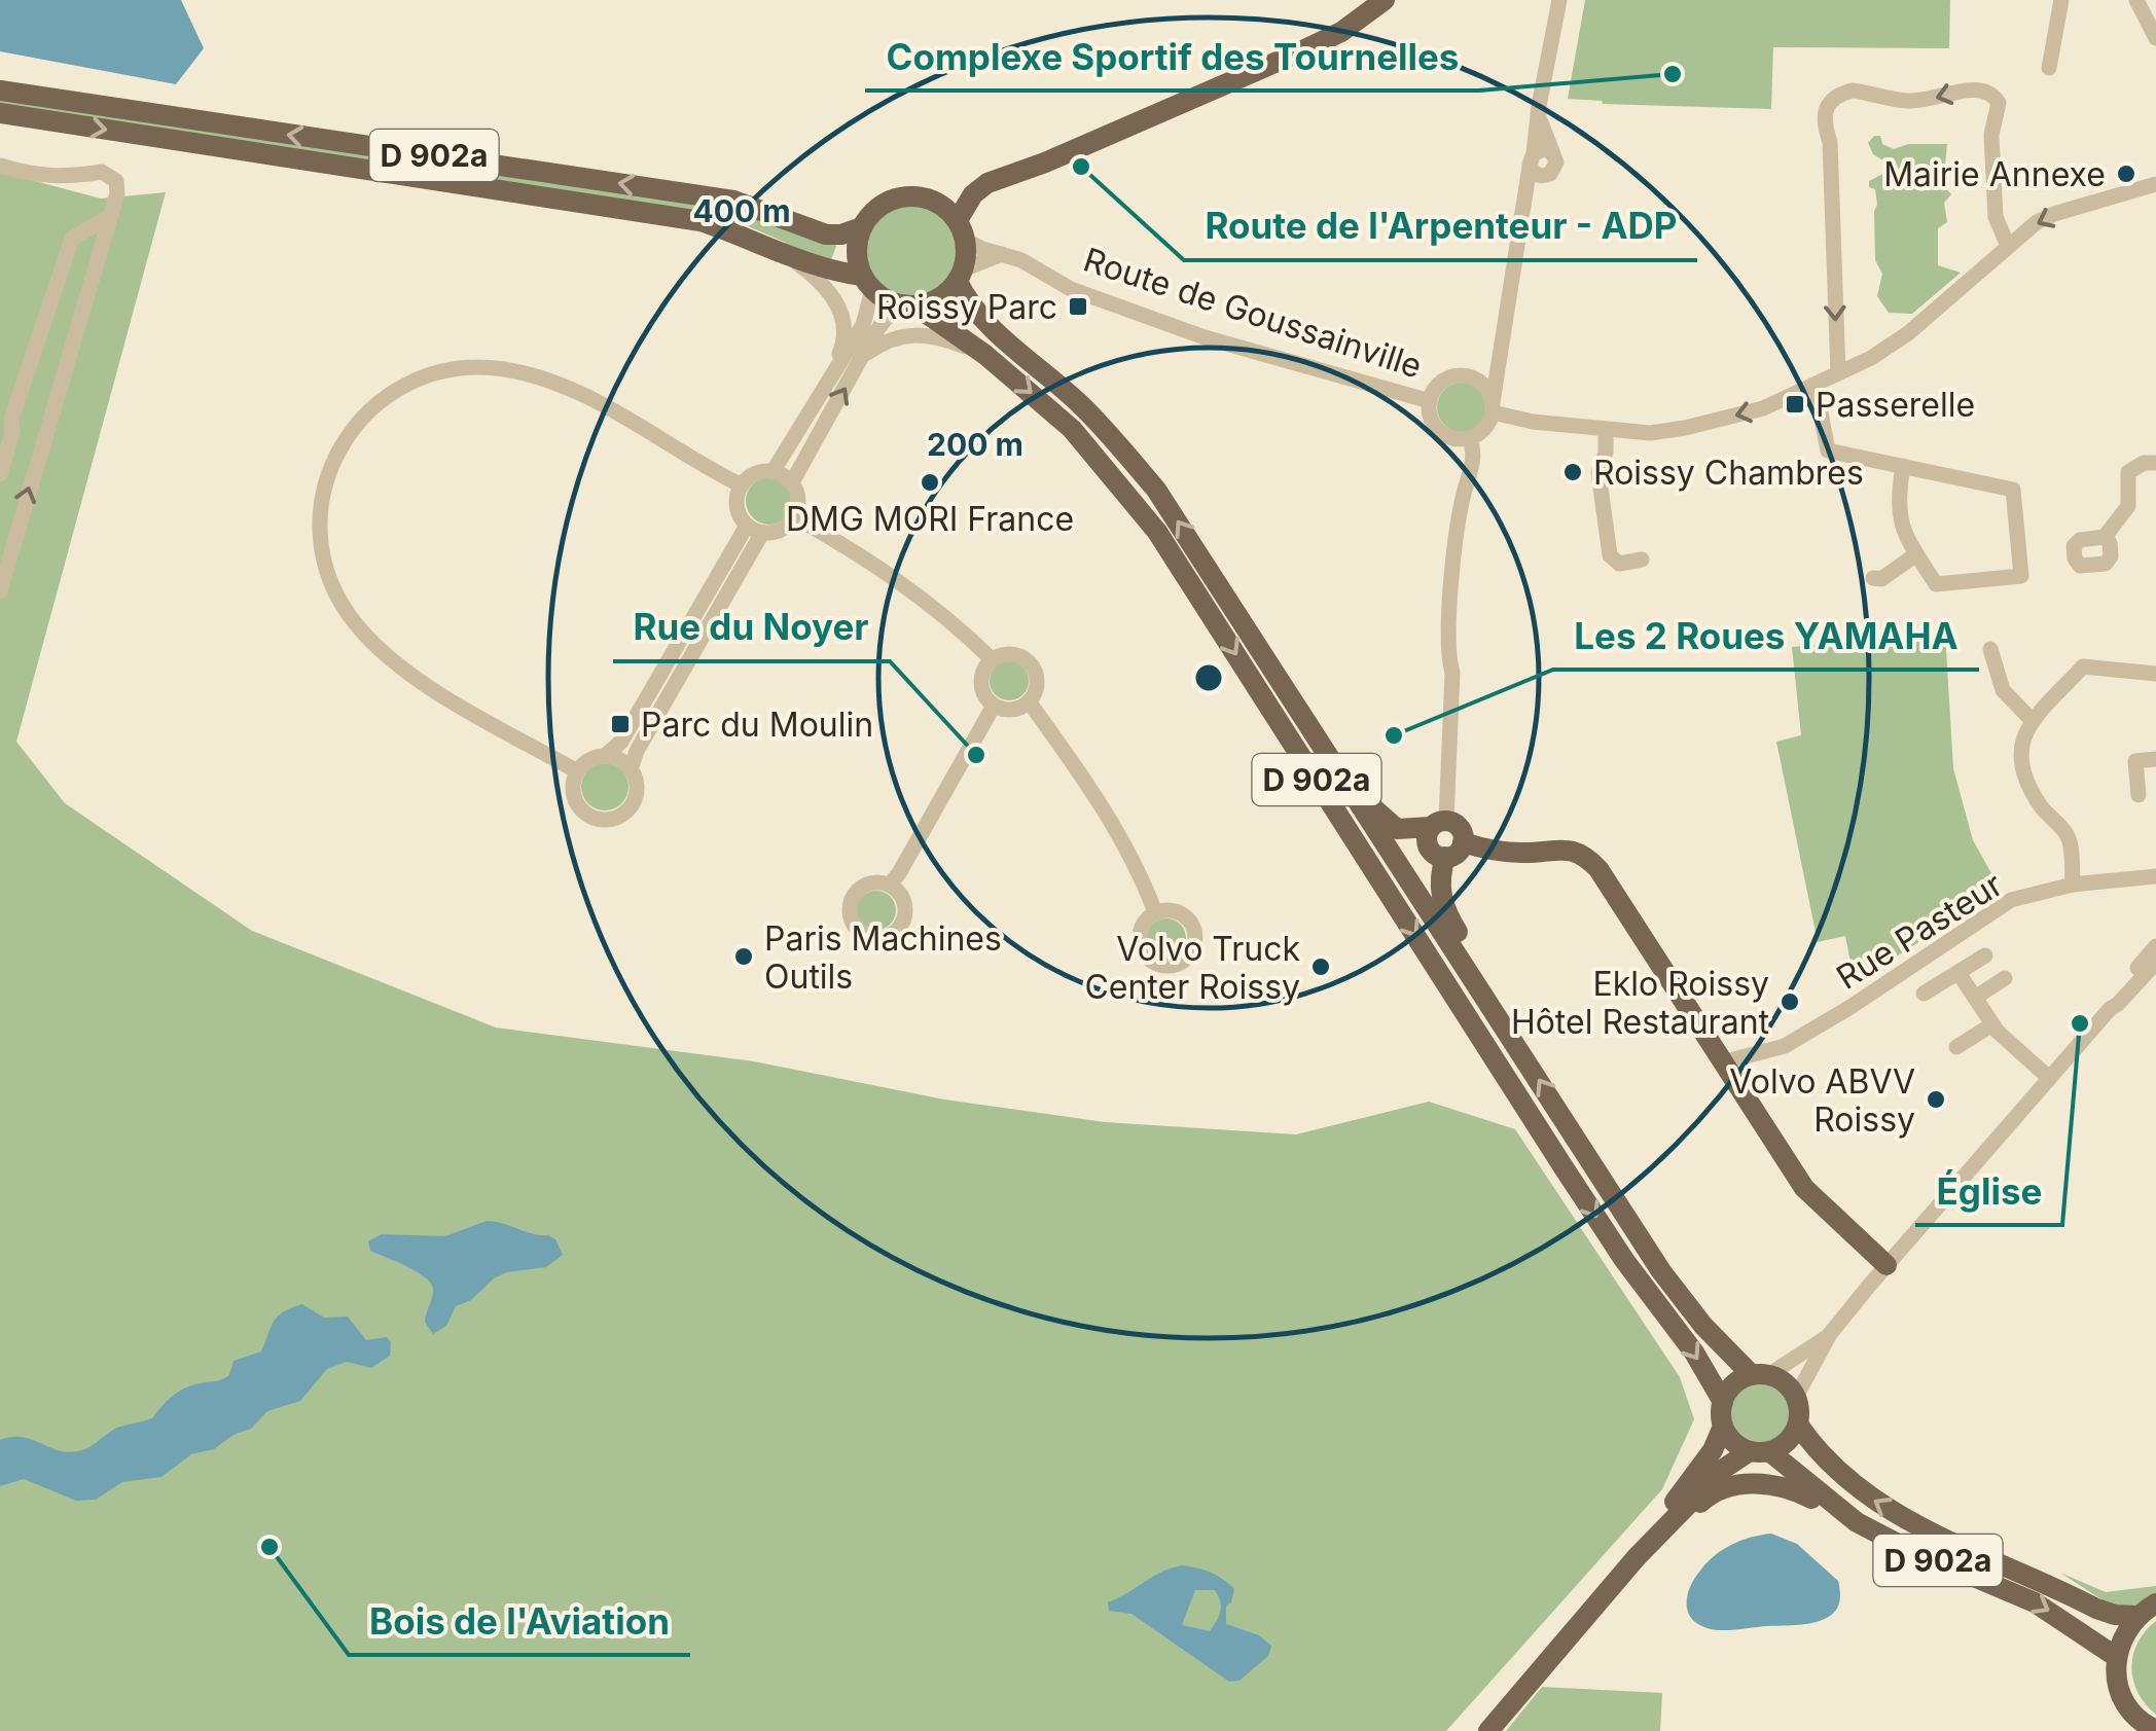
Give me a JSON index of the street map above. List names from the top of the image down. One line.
{"streets":{"main road":["D 902a"],"street":["Route de Goussainville","Rue Pasteur"]},"crossings":[["D 902a","Route de Goussainville"]],"places":{"other":["Complexe Sportif des Tournelles","Route de l'Arpenteur - ADP","Mairie Annexe","Roissy Chambres","DMG MORI France","Les 2 Roues YAMAHA","Rue du Noyer","Paris Machines Outils","Volvo Truck Center Roissy","Eklo Roissy Hôtel Restaurant","Église","Volvo ABVV Roissy","Bois de l'Aviation"],"transit":["Roissy Parc","Passerelle","Parc du Moulin"]},"rings":["400 m","200 m"]}
